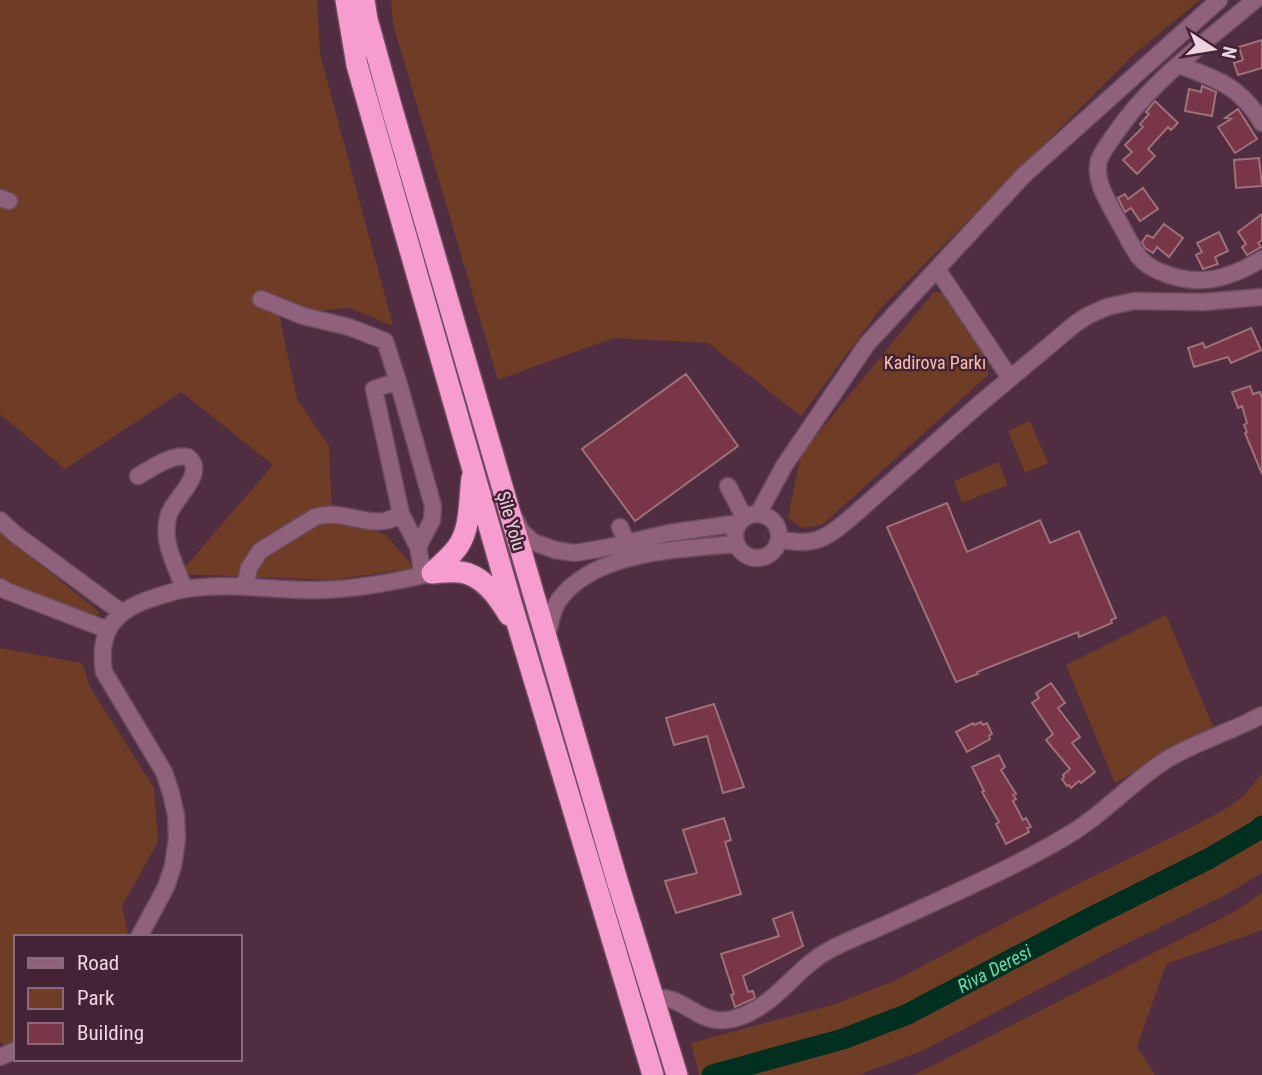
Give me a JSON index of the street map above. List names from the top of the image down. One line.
{"streets":{"highway":["Şile Yolu"]},"water":["Riva Deresi"],"parks":["Kadirova Parkı"],"legend":["Road","Park","Building"],"north":"right"}
